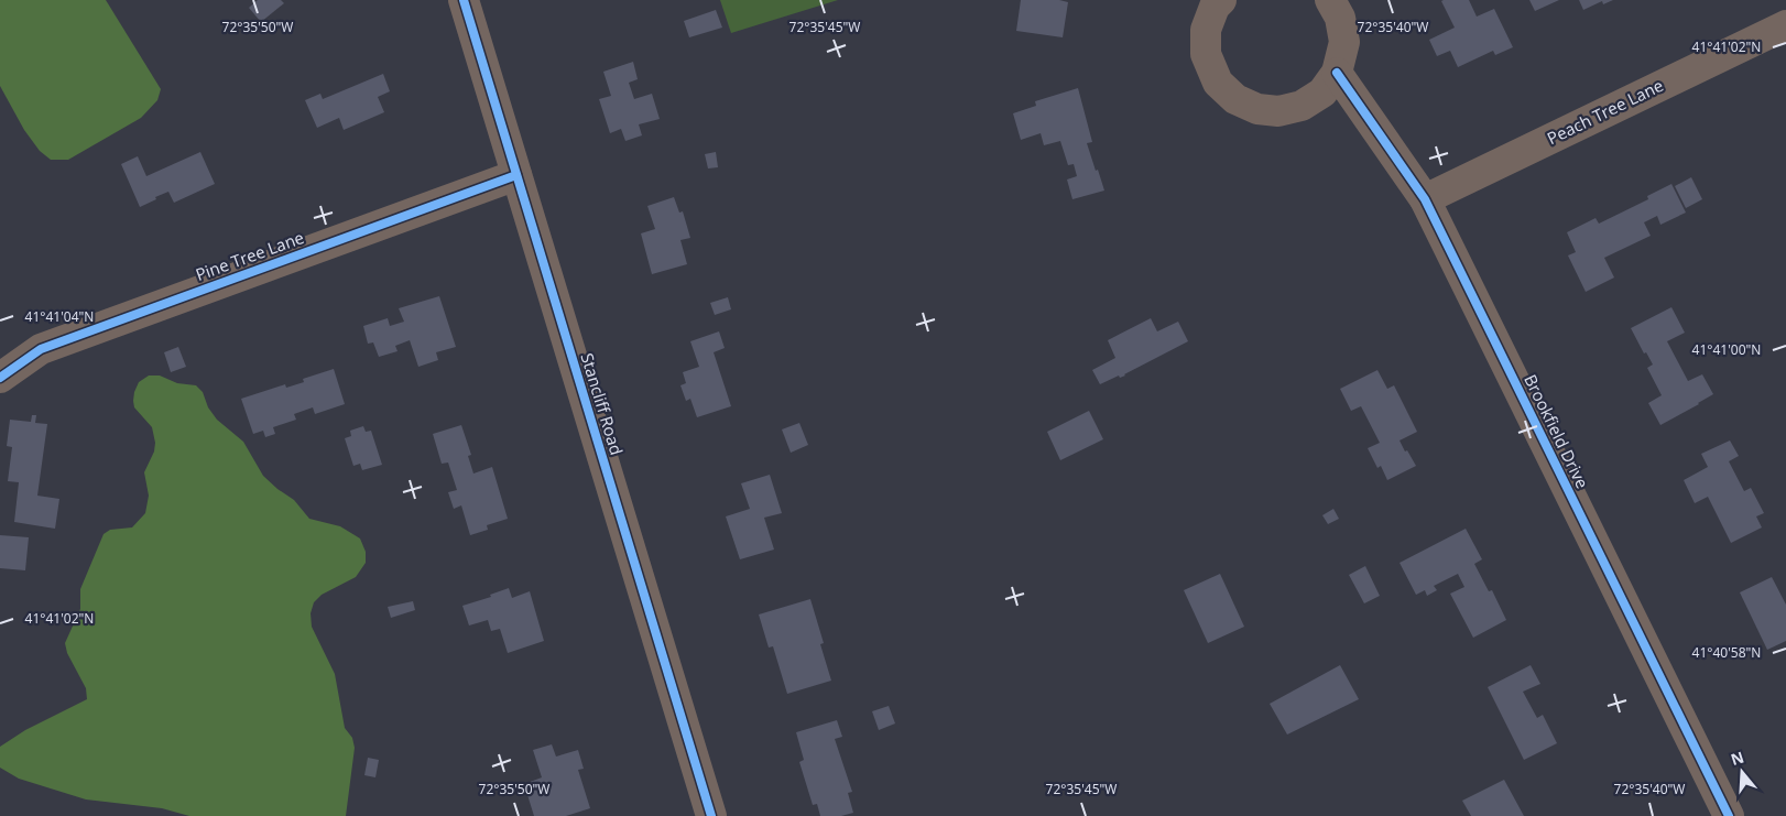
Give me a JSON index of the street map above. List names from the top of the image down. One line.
{"streets":{"street":["Peach Tree Lane","Pine Tree Lane","Stancliff Road","Brookfield Drive"]},"crossings":[["Peach Tree Lane","Brookfield Drive"],["Pine Tree Lane","Stancliff Road"]],"north":"top","coordinates":["72°35'50\"W","72°35'45\"W","72°35'40\"W","41°41'02\"N","41°41'04\"N","41°41'00\"N","41°40'58\"N"]}
